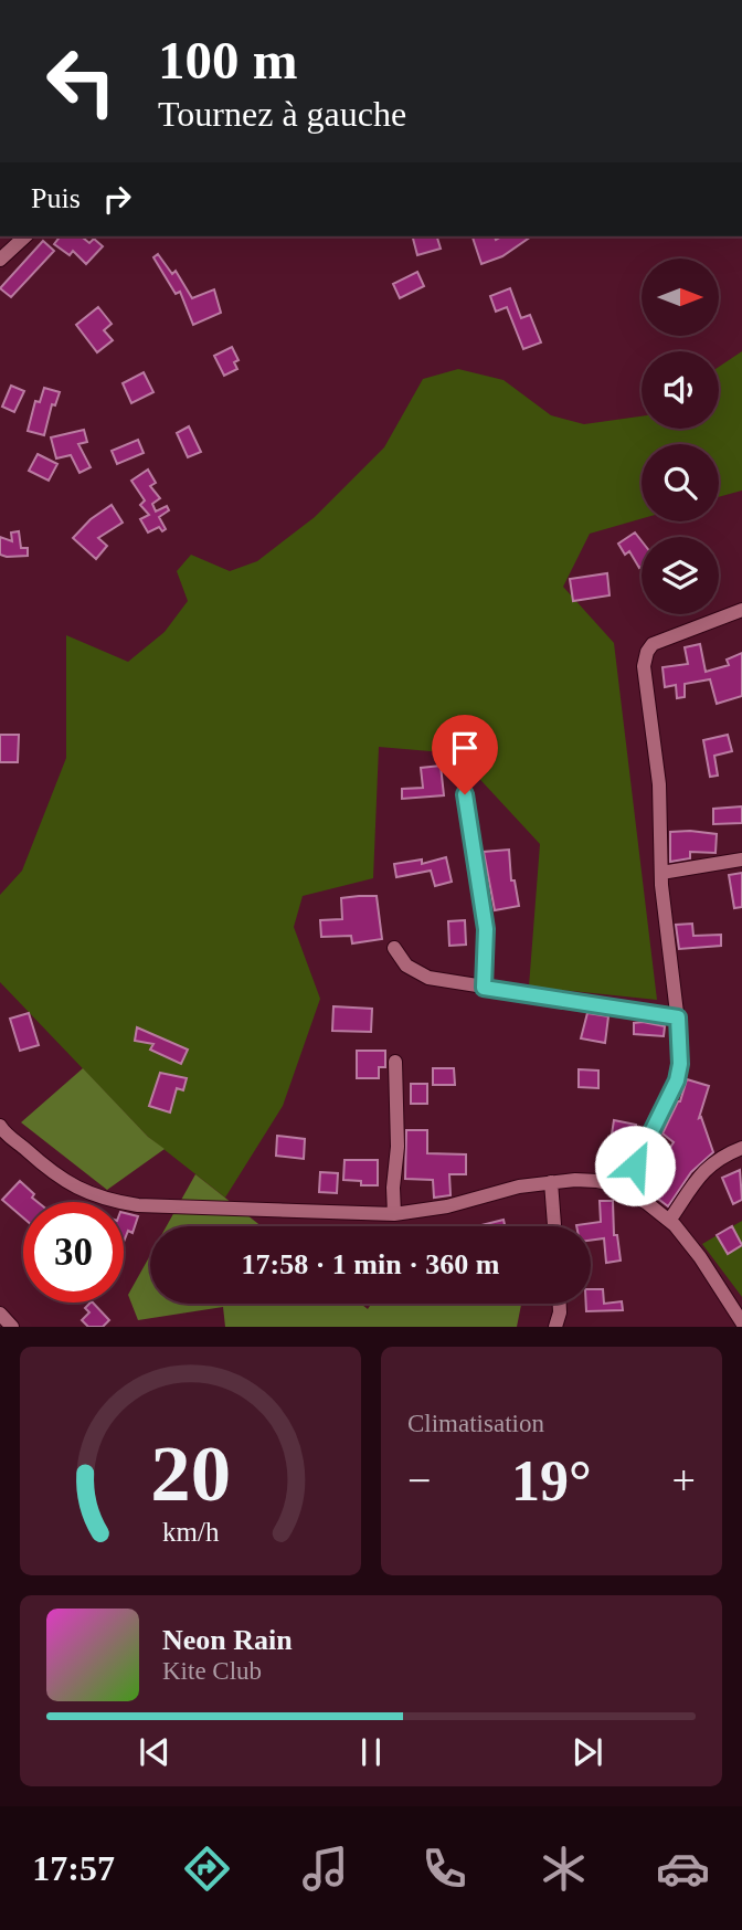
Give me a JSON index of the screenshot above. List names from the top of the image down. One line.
{"north":"right","page":{"turn":["100 m","Tournez à gauche"],"then":"Puis","limit":"30","trip":"17:58 · 1 min · 360 m","tile":"Climatisation","heat":["−","19°","+"],"song":["Neon Rain","Kite Club"],"tabs":"17:57","gauge":["20","km/h"]}}
